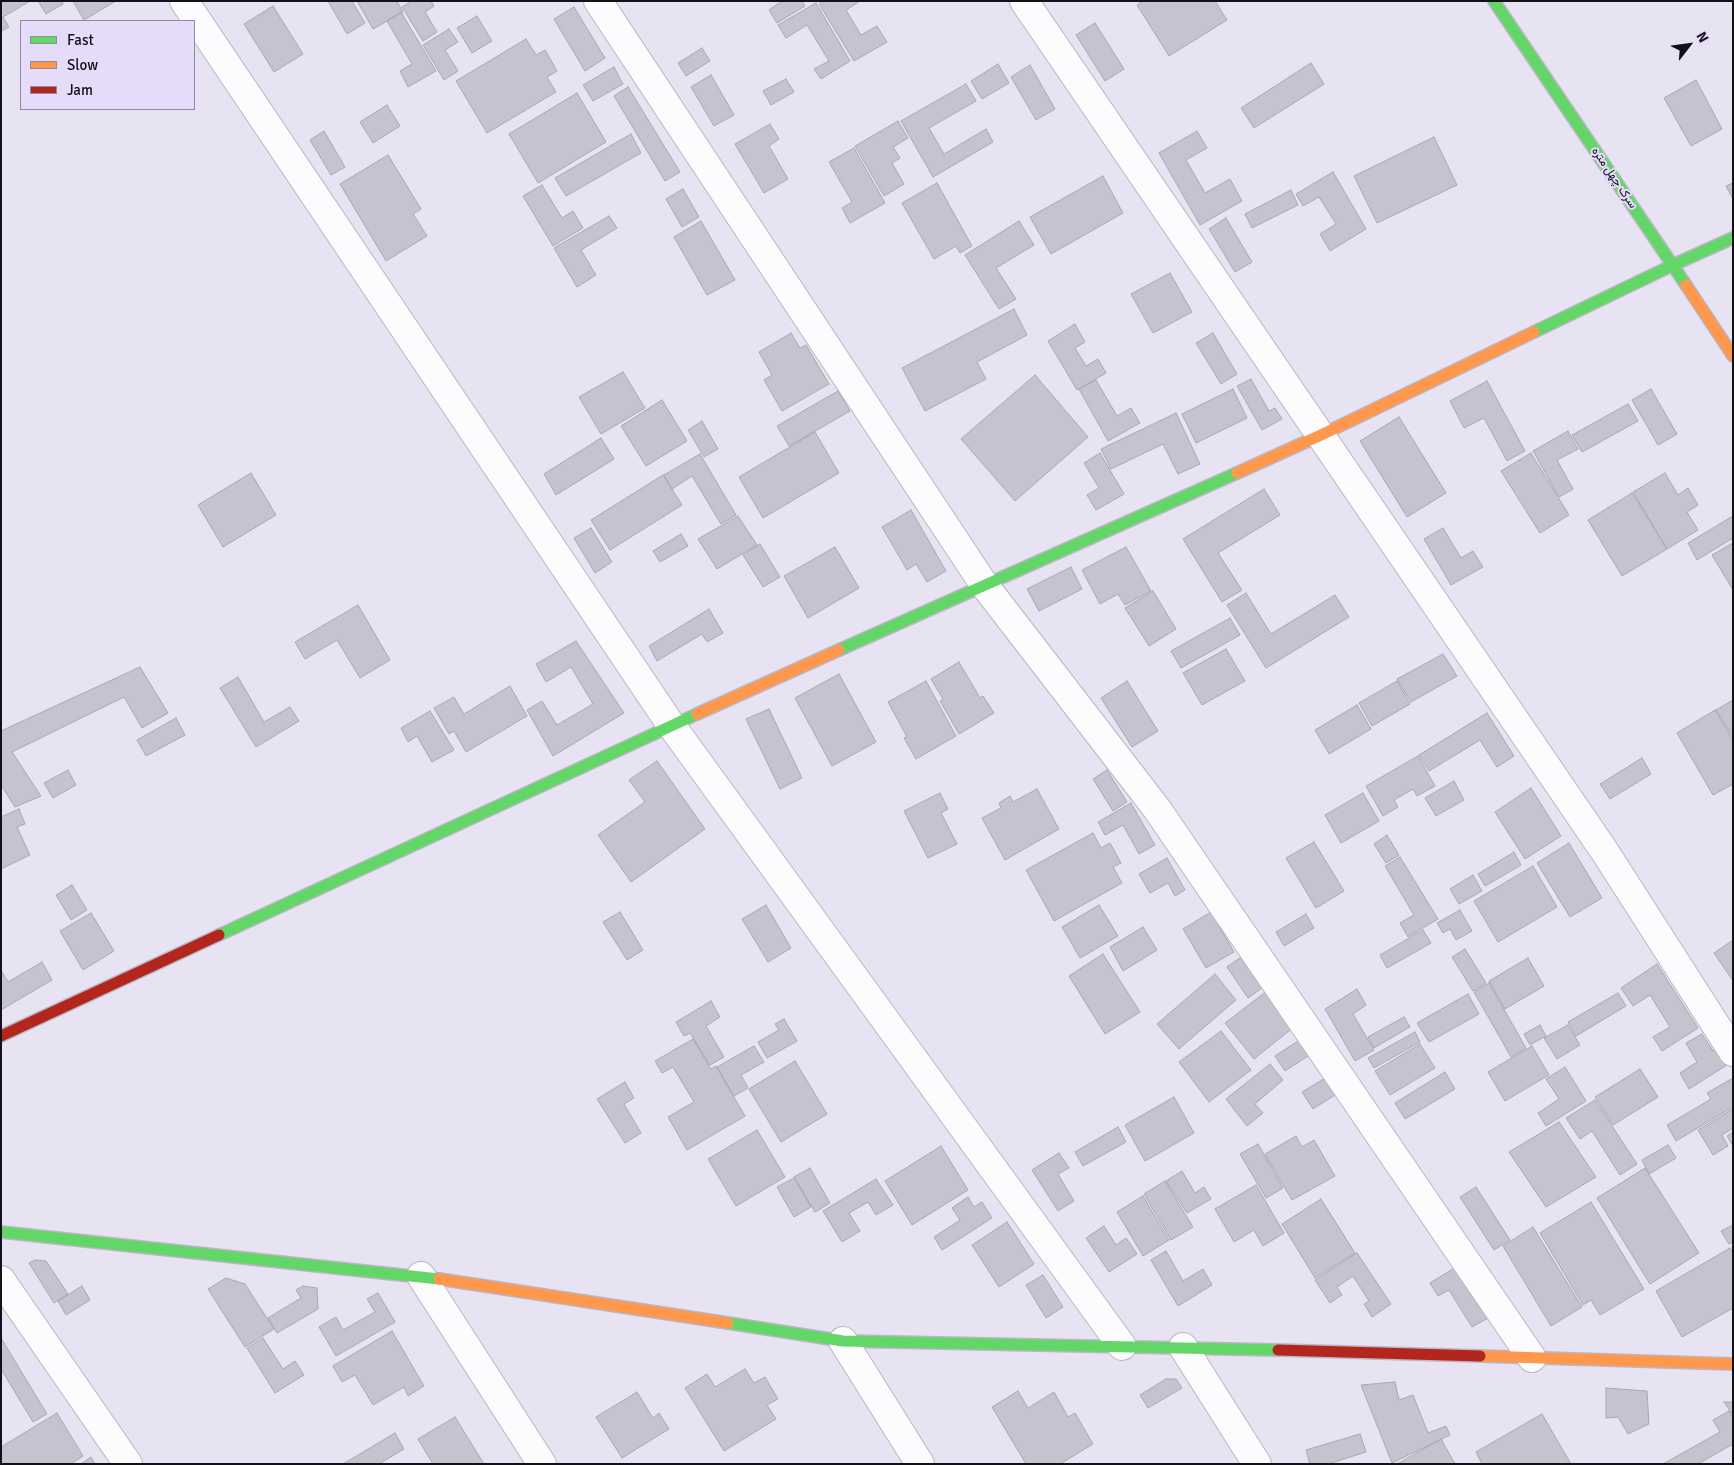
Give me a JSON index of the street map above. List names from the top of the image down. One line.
{"streets":{"street":["سرک چهل متره"]},"legend":["Fast","Slow","Jam"],"north":"top right"}
